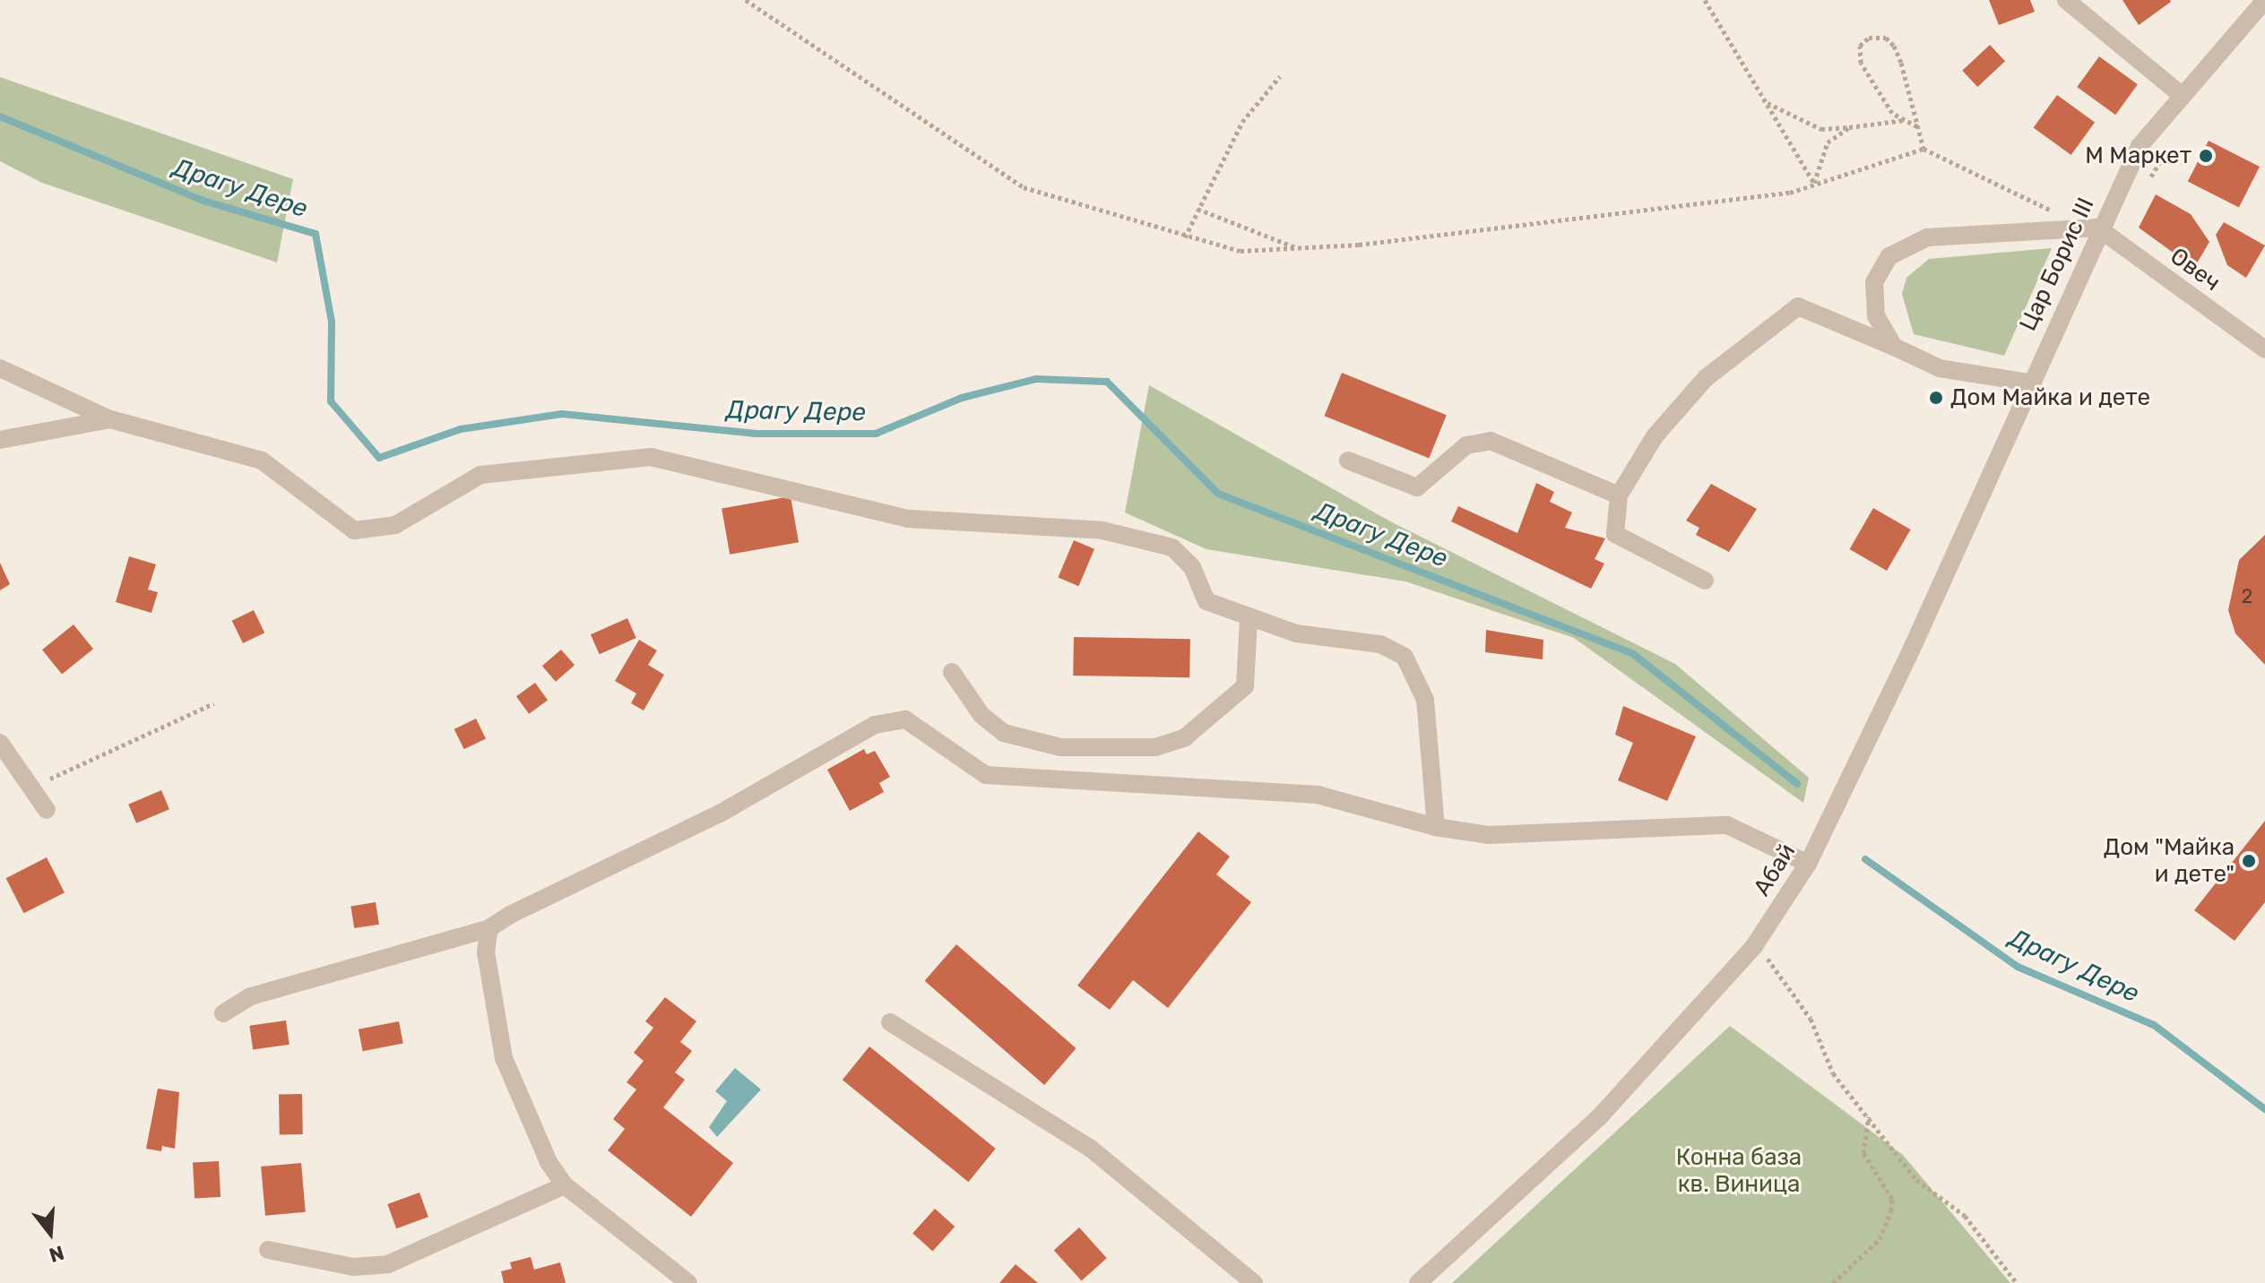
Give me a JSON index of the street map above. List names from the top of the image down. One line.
{"streets":{"street":["Цар Борис III","Овеч","Абай"]},"crossings":[["Цар Борис III","Овеч"],["Цар Борис III","Абай"]],"water":["Драгу Дере"],"parks":["Конна база кв. Виница"],"places":["М Маркет","Дом Майка и дете","Дом \"Майка и дете\""],"house_numbers":["2"],"north":"bottom"}
